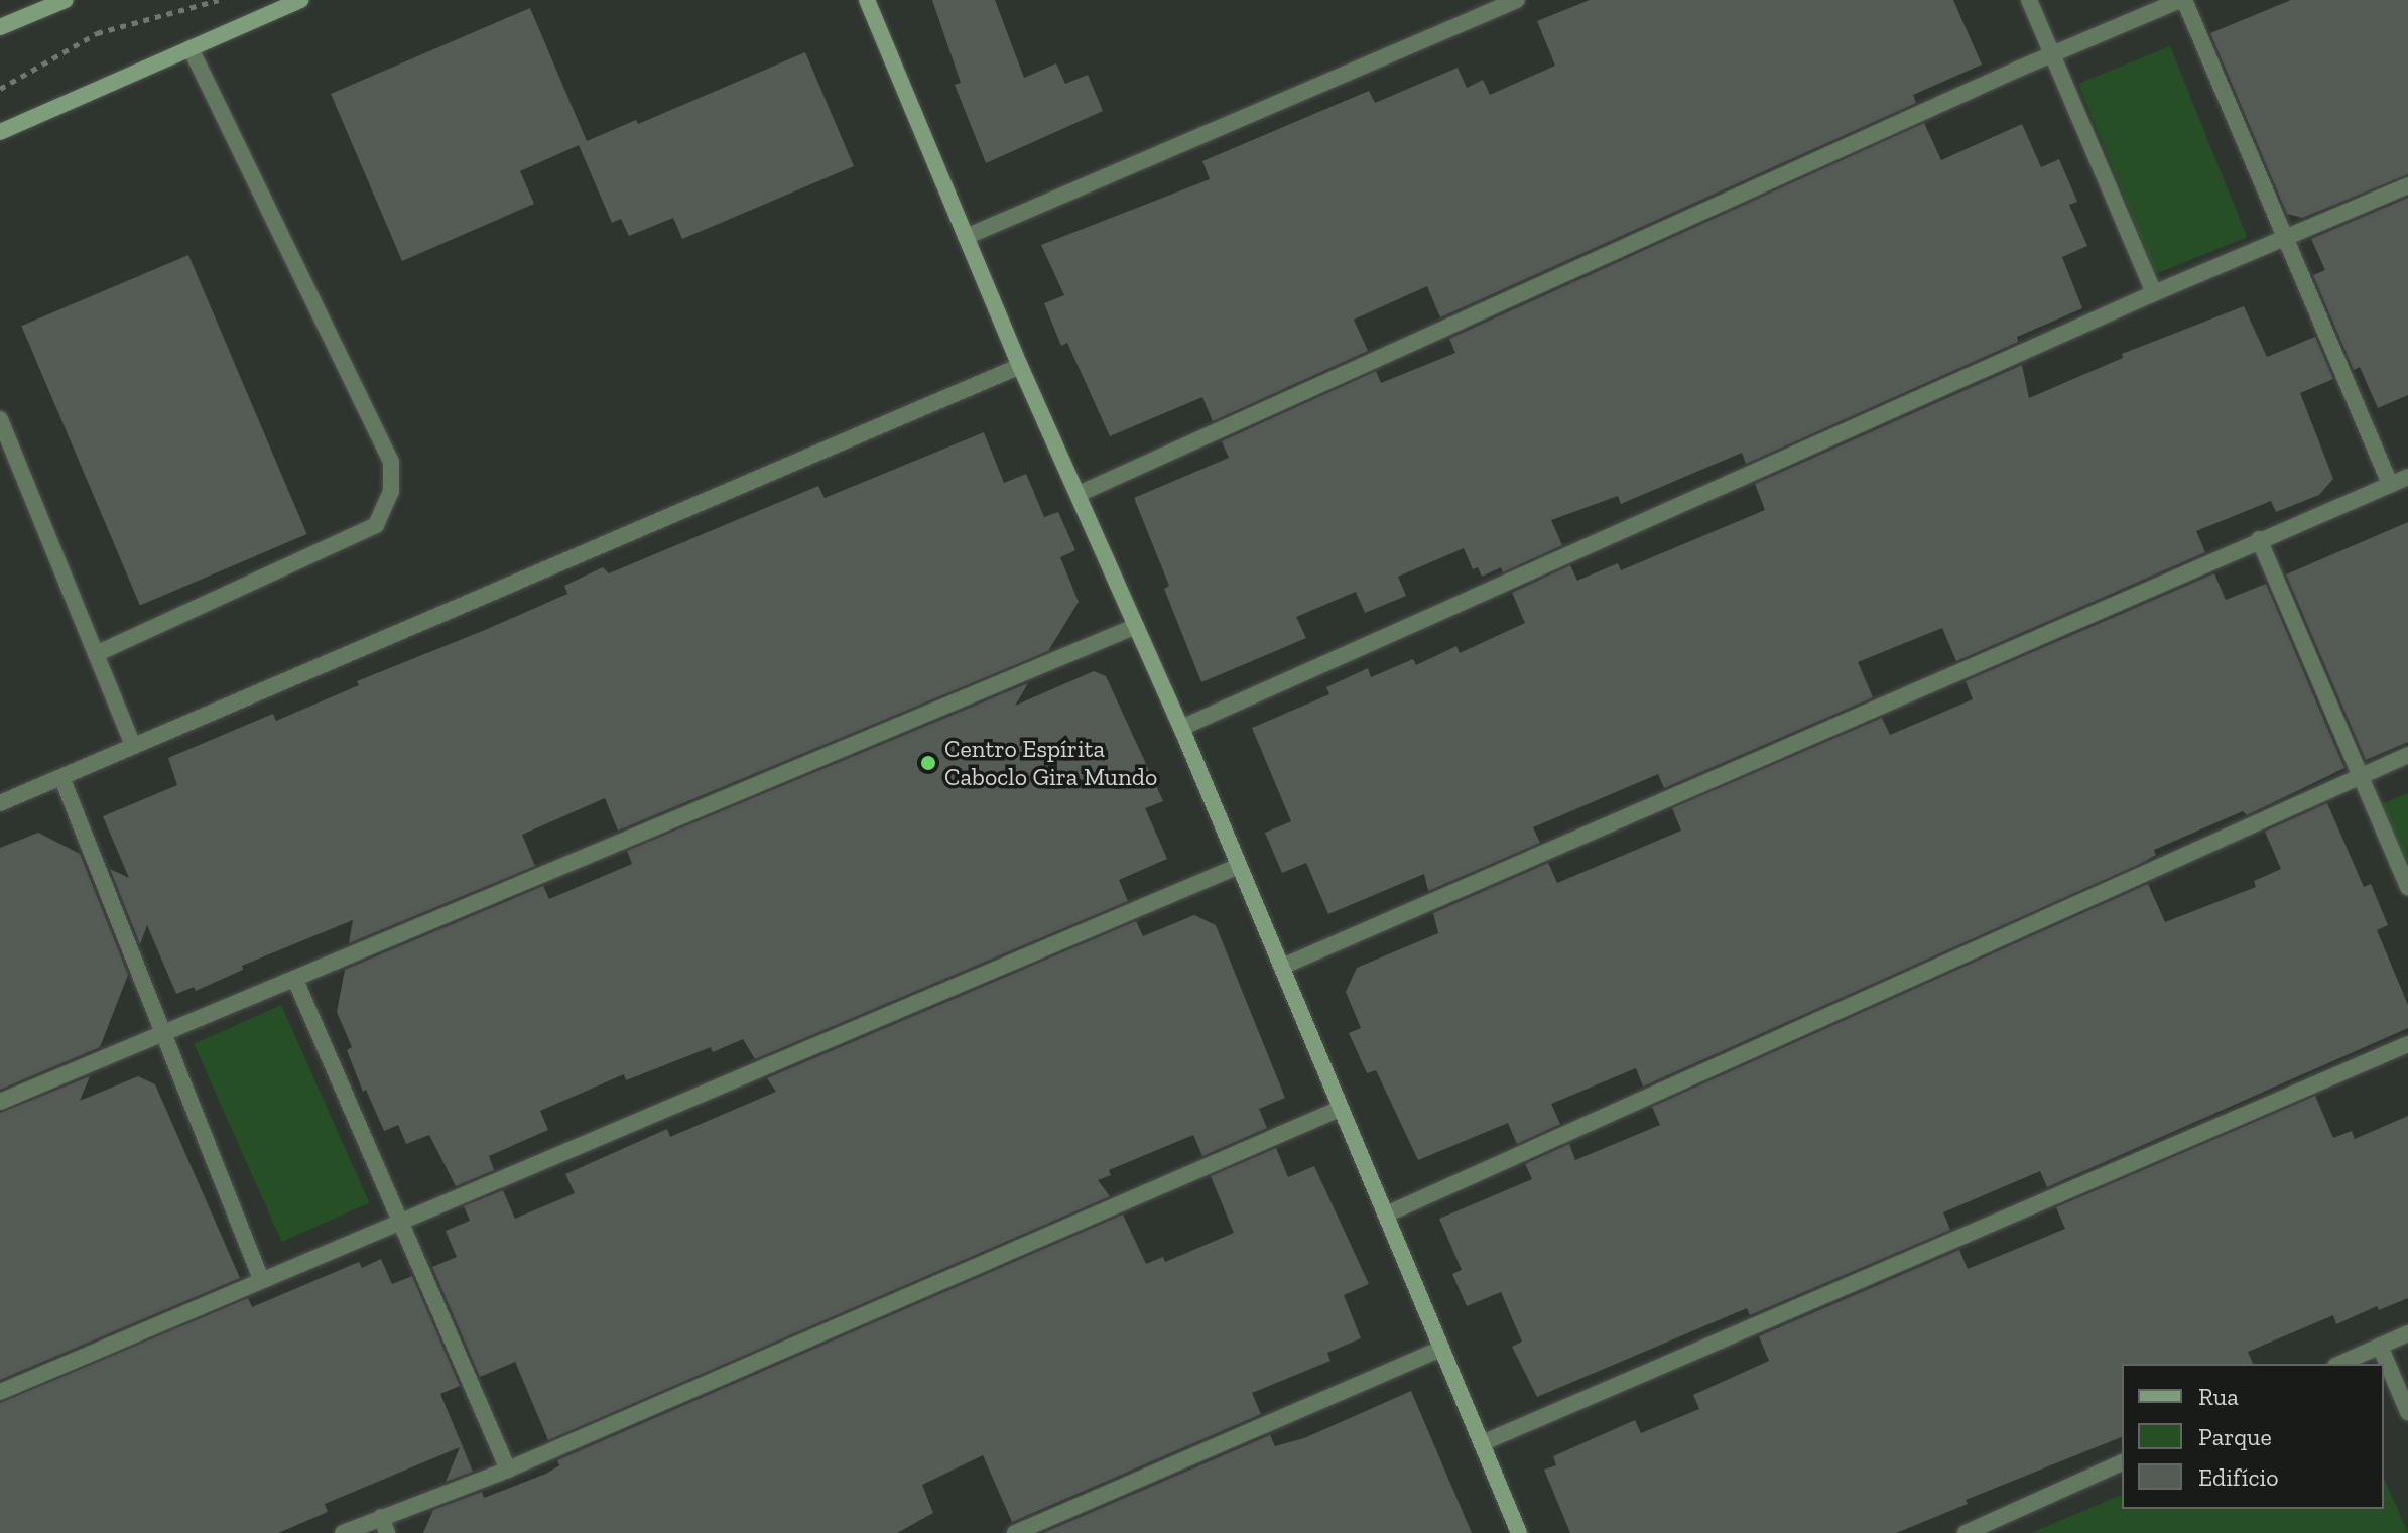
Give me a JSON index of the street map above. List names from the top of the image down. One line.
{"places":["Centro Espírita Caboclo Gira Mundo"],"legend":["Rua","Parque","Edifício"]}
